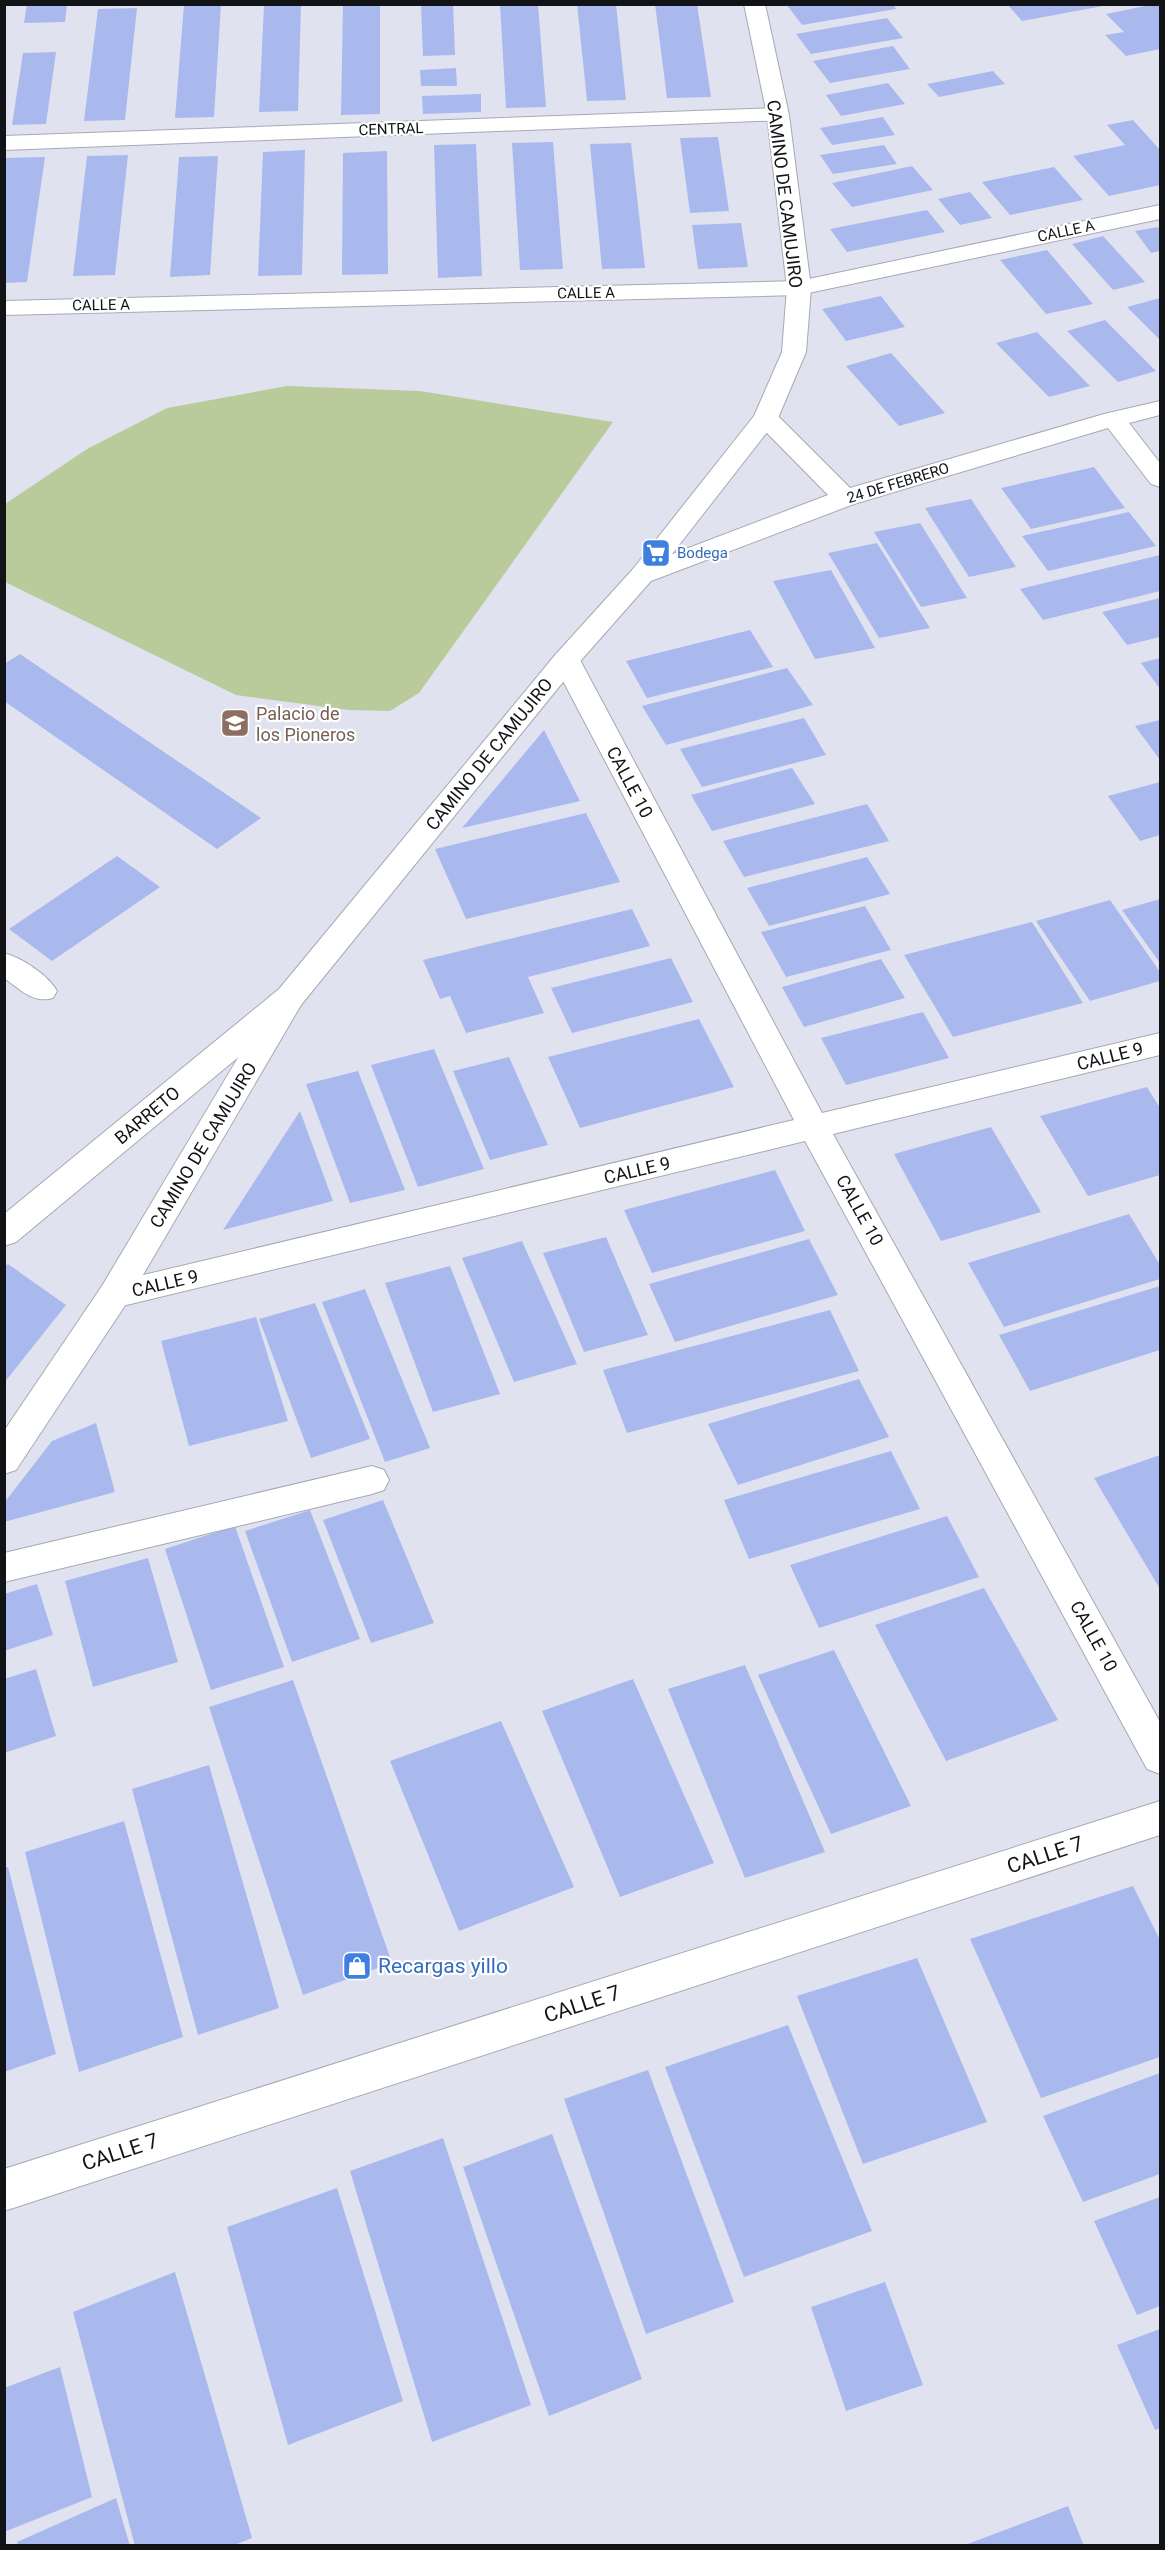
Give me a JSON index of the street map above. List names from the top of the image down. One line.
{"streets":{"street":["CENTRAL","CAMINO DE CAMUJIRO","CALLE A","24 DE FEBRERO","CALLE 10","CALLE 9","BARRETO","CALLE 7"]},"crossings":[["CENTRAL","CAMINO DE CAMUJIRO"],["CAMINO DE CAMUJIRO","CALLE A"],["CAMINO DE CAMUJIRO","24 DE FEBRERO"],["CAMINO DE CAMUJIRO","CALLE 10"],["CAMINO DE CAMUJIRO","CALLE 9"],["CAMINO DE CAMUJIRO","BARRETO"],["CALLE 10","CALLE 9"]],"places":{"supermarket":["Bodega"],"school or university":["Palacio de los Pioneros"],"shop":["Recargas yillo"]}}
